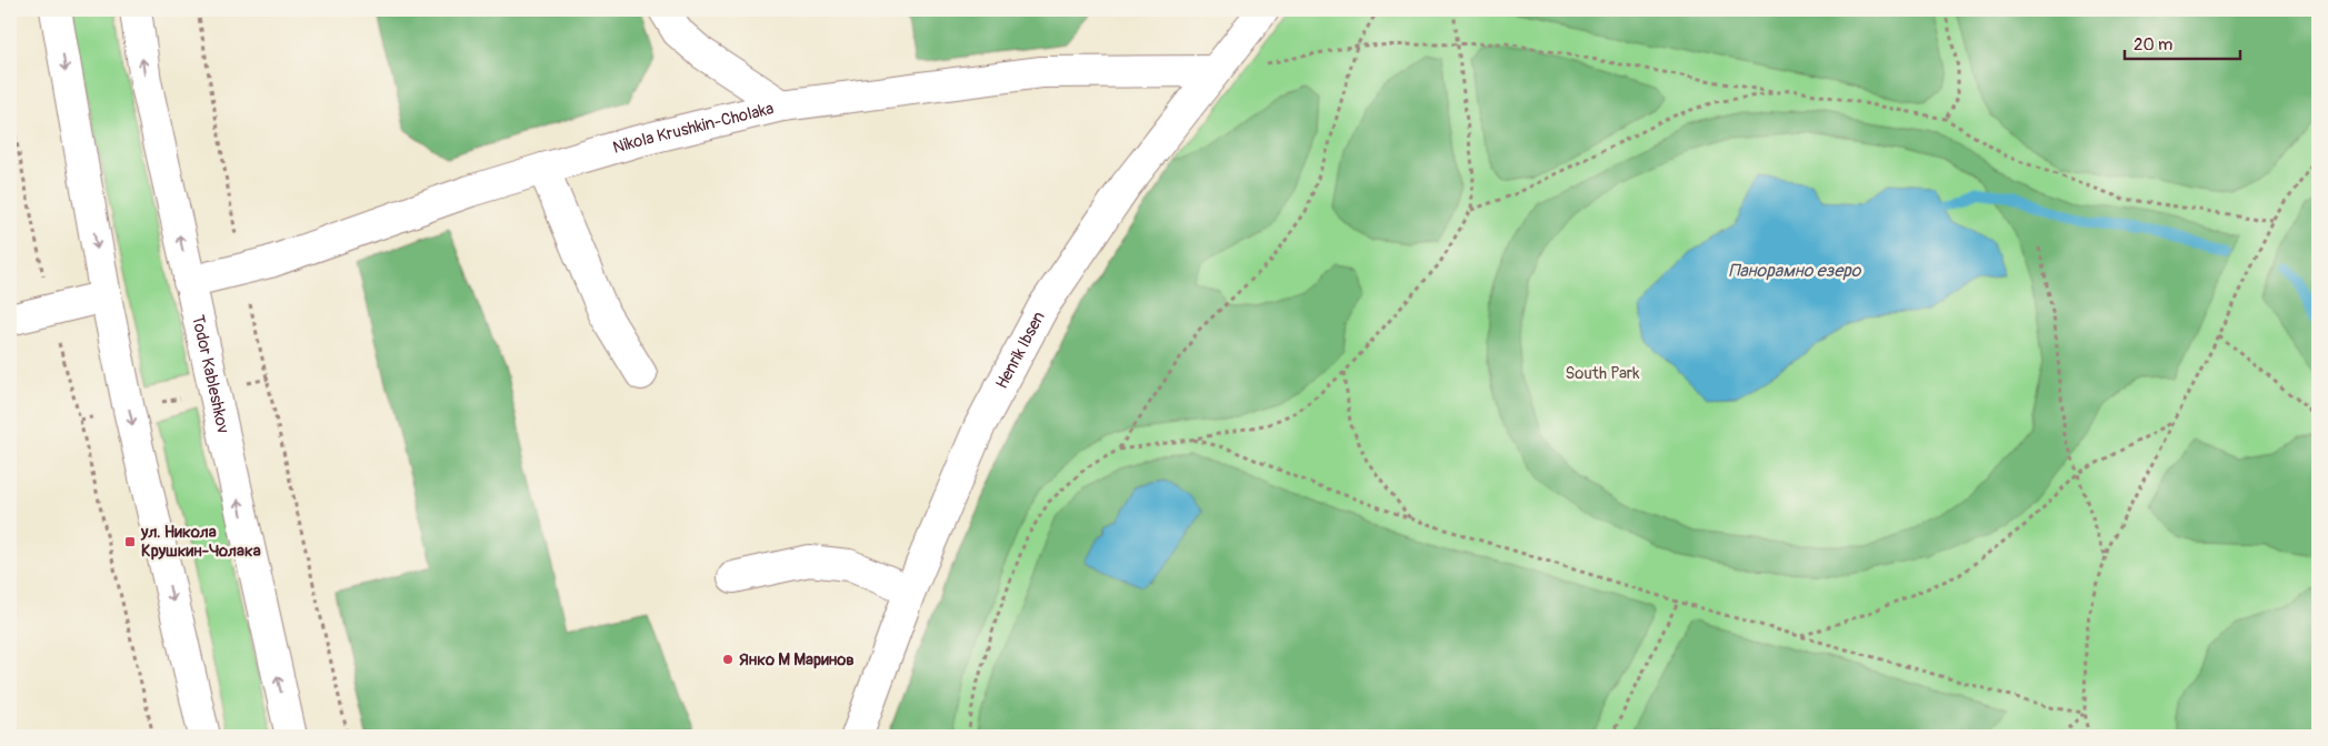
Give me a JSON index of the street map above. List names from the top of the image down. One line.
{"streets":{"main road":["Nikola Krushkin-Cholaka","Henrik Ibsen","Todor Kableshkov"]},"crossings":[["Nikola Krushkin-Cholaka","Henrik Ibsen"],["Nikola Krushkin-Cholaka","Todor Kableshkov"]],"water":["Панорамно езеро"],"parks":["South Park"],"places":{"transit":["ул. Никола Крушкин-Чолака"],"other":["Янко М Маринов"]},"scale_bar":"20 m"}
